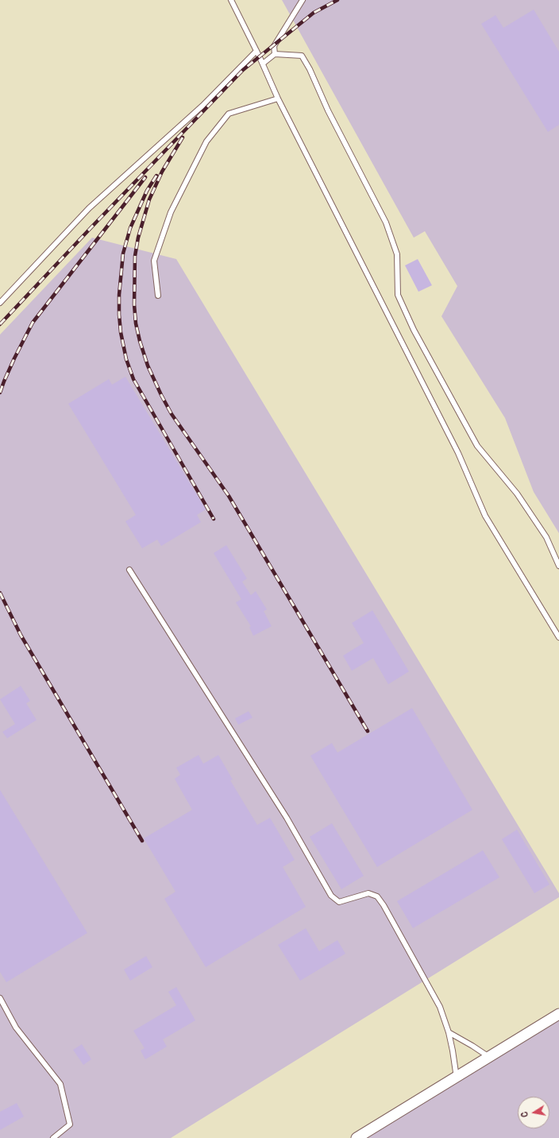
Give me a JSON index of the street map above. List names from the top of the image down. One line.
{"north":"left"}
